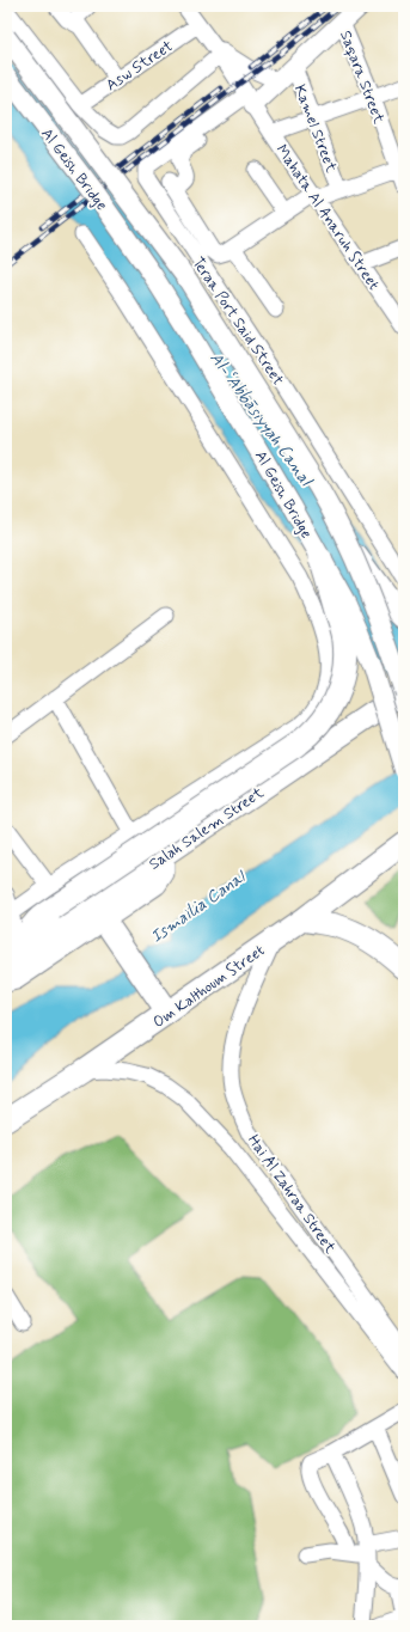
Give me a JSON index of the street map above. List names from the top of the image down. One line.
{"streets":{"highway":["Salah Salem Street","Om Kalthoum Street"],"main road":["Al Geish Bridge"],"street":["Asw Street","Saqara Street","Kamel Street","Mahata Al Anaruh Street","Teraa Port Said Street","Hai Al Zahraa Street"]},"crossings":[["Al Geish Bridge","Salah Salem Street"],["Mahata Al Anaruh Street","Teraa Port Said Street"],["Om Kalthoum Street","Hai Al Zahraa Street"]],"water":["Al-ʿAbbāsiyyah Canal","Ismaïlia Canal"]}
